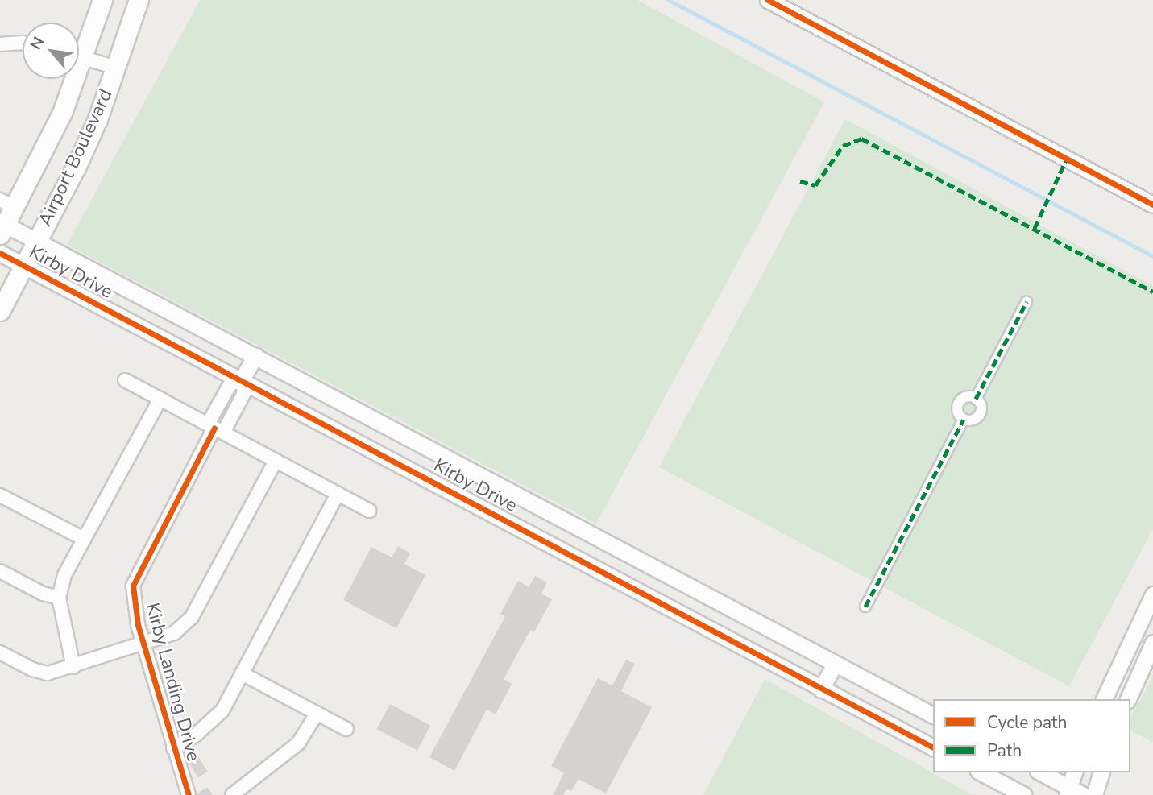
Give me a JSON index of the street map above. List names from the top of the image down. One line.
{"streets":{"main road":["Airport Boulevard"],"street":["Kirby Drive","Kirby Landing Drive"]},"crossings":[["Airport Boulevard","Kirby Drive"],["Kirby Drive","Kirby Landing Drive"]],"legend":["Cycle path","Path"],"north":"top left"}
